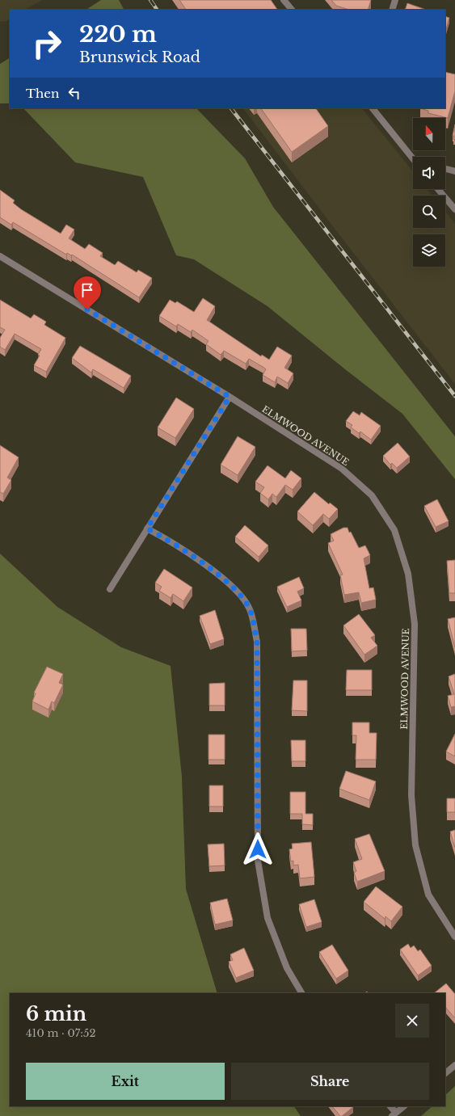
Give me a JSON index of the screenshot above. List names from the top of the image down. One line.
{"streets":{"street":["ELMWOOD AVENUE"]},"north":"top","page":{"turn":["220 m","Brunswick Road"],"then":"Then","heading":["6 min","410 m · 07:52"],"buttons":["Exit","Share"]}}
